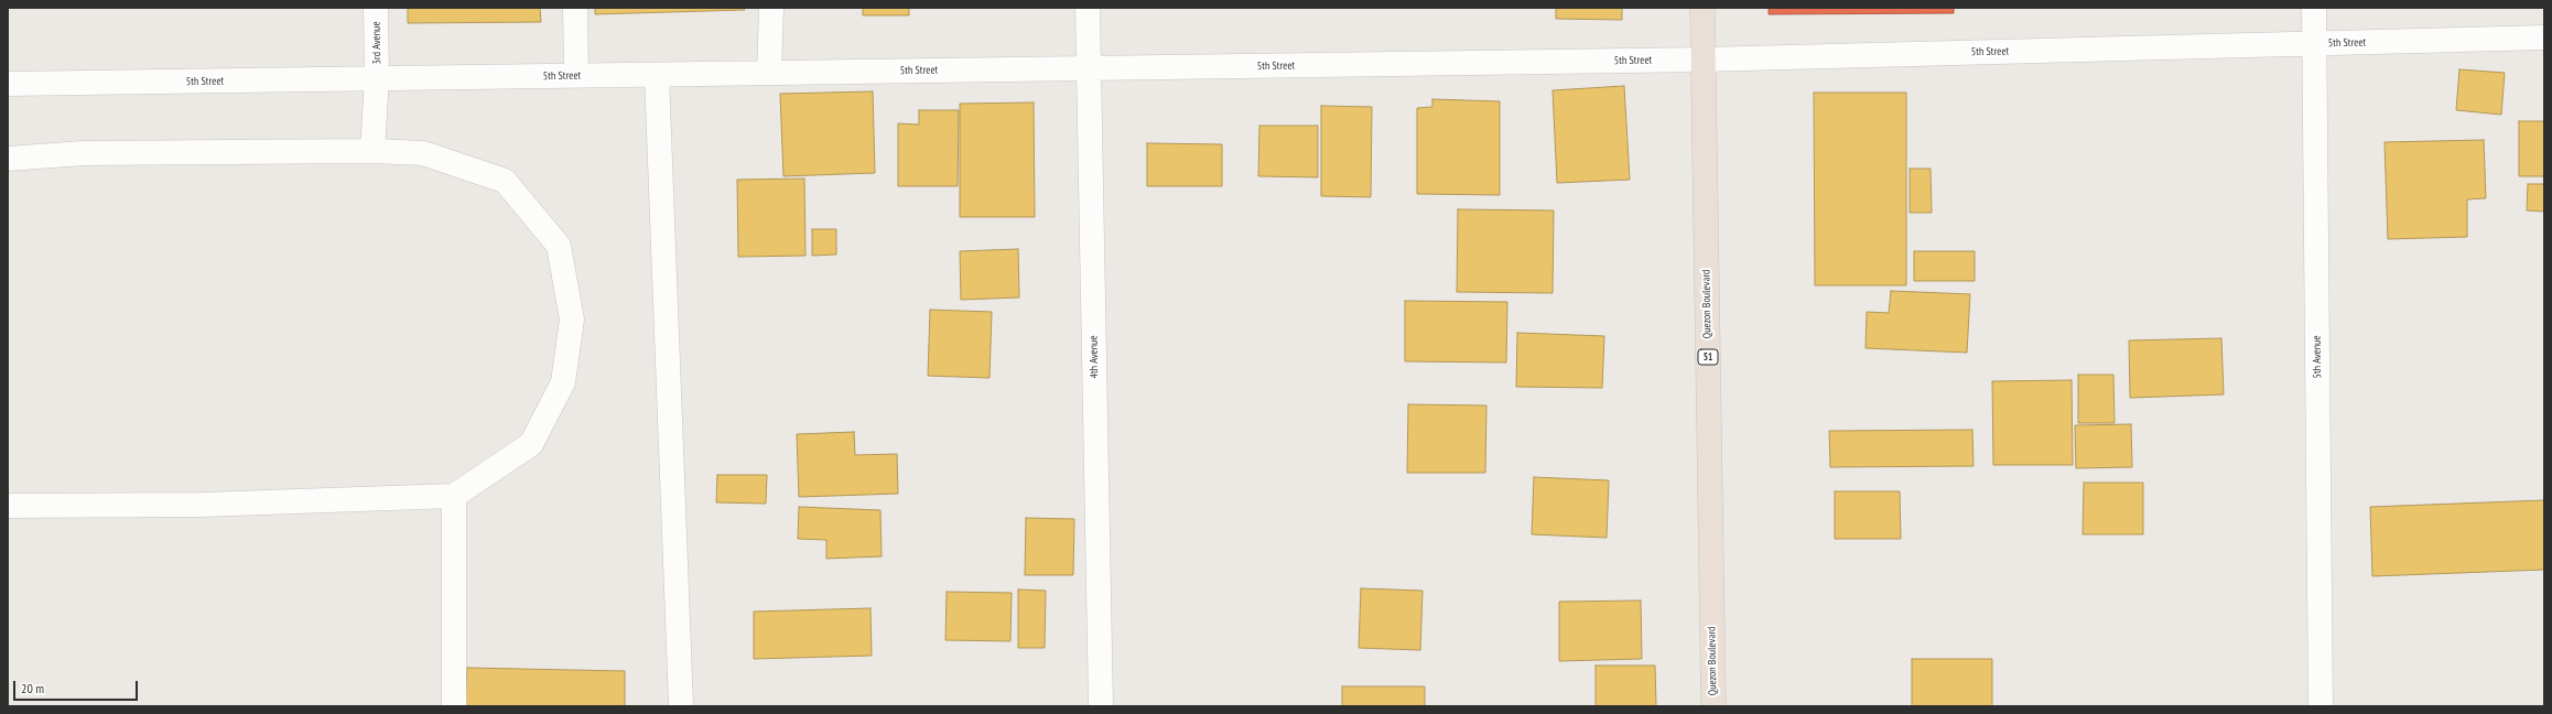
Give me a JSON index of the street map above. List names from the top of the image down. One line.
{"streets":{"highway":["Quezon Boulevard","51"],"street":["3rd Avenue","5th Street","4th Avenue","5th Avenue"]},"crossings":[["3rd Avenue","5th Street"],["5th Street","Quezon Boulevard"],["5th Street","4th Avenue"],["5th Street","5th Avenue"]],"scale_bar":"20 m"}
